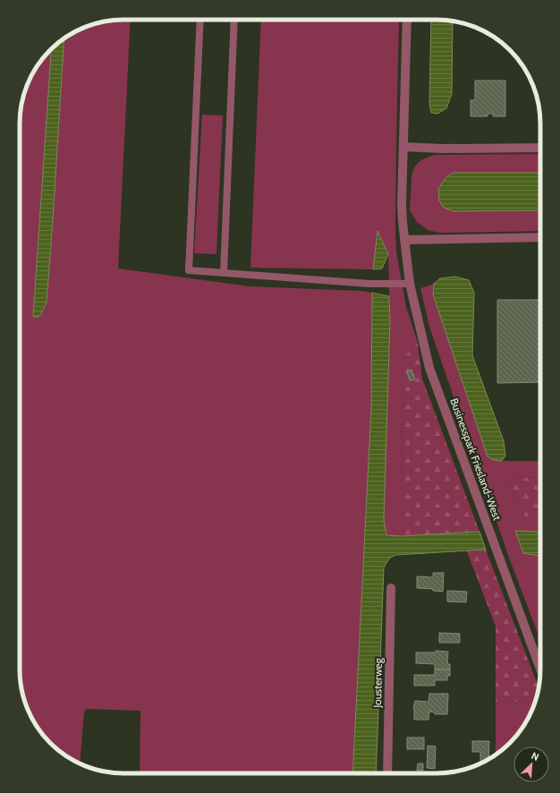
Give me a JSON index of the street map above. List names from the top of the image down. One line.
{"streets":{"street":["Businesspark Friesland-West","Jousterweg"]},"north":"top right"}
